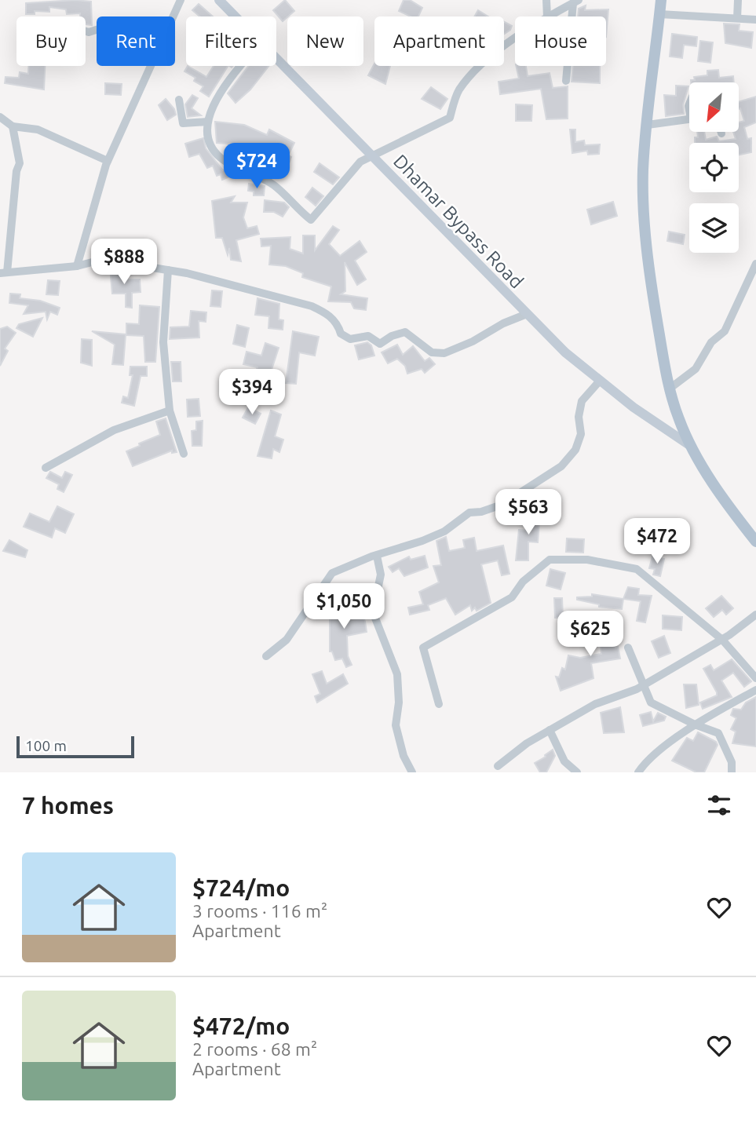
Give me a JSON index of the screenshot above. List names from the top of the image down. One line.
{"streets":{"main road":["Dhamar Bypass Road"]},"scale_bar":"100 m","north":"bottom left","page":{"chip":["Buy","Rent","Filters","New","Apartment","House"],"price":["$724","$888","$394","$563","$472","$1,050","$625"],"scale":"100 m","heading":"7 homes","list":[{"name":"$724/mo","note":"3 rooms · 116 m² · Apartment"},{"name":"$472/mo","note":"2 rooms · 68 m² · Apartment"}]}}
